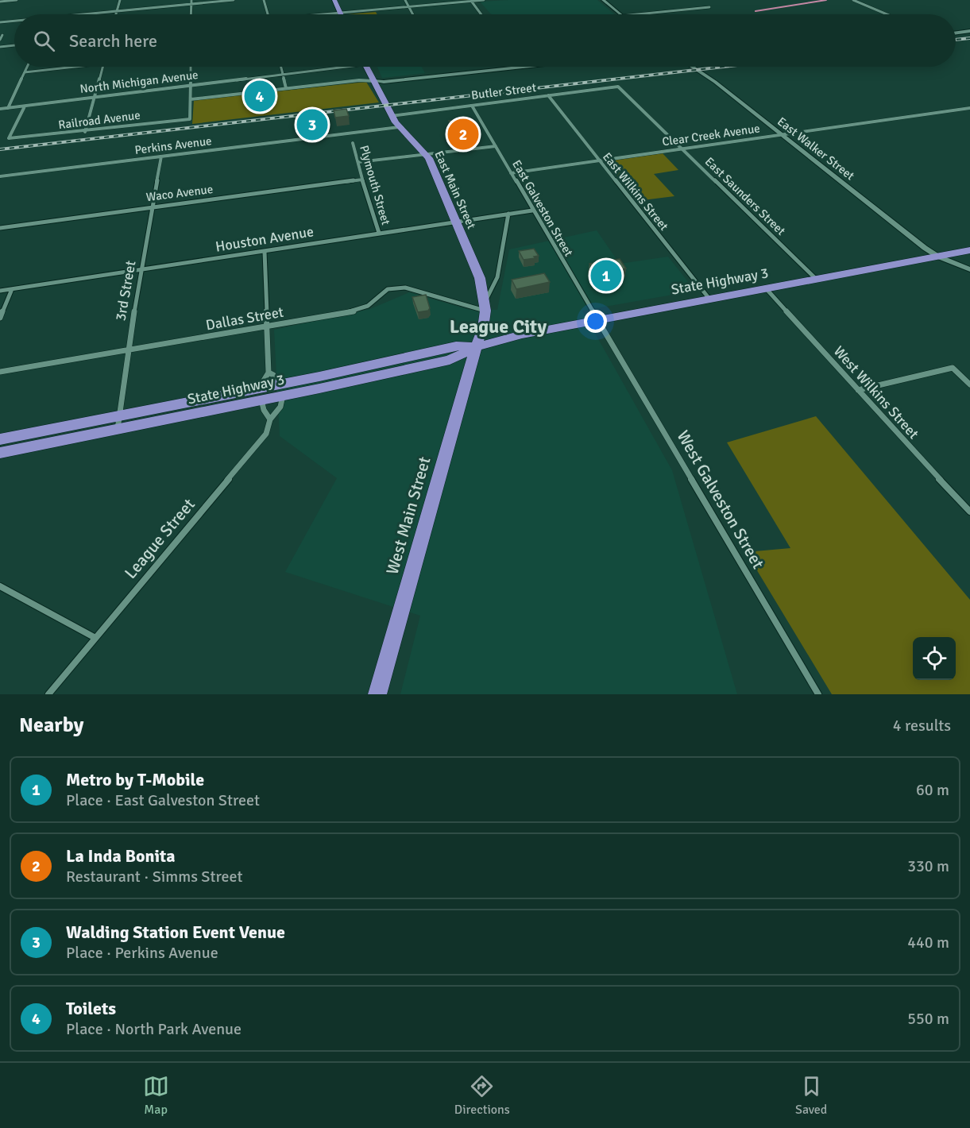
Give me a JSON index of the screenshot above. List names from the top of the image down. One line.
{"streets":{"main road":["East Main Street","State Highway 3","West Main Street"],"street":["North Michigan Avenue","Butler Street","Railroad Avenue","Clear Creek Avenue","Perkins Avenue","East Walker Street","Plymouth Street","East Wilkins Street","Waco Avenue","East Saunders Street","East Galveston Street","Houston Avenue","3rd Street","Dallas Street","West Wilkins Street","West Galveston Street","League Street"]},"crossings":[["North Michigan Avenue","Railroad Avenue"],["Butler Street","East Main Street"],["Butler Street","East Wilkins Street"],["Butler Street","East Saunders Street"],["Butler Street","East Galveston Street"],["Clear Creek Avenue","East Walker Street"],["Clear Creek Avenue","East Wilkins Street"],["Clear Creek Avenue","East Saunders Street"],["Clear Creek Avenue","East Galveston Street"],["Perkins Avenue","Plymouth Street"],["Perkins Avenue","3rd Street"],["East Walker Street","State Highway 3"],["Plymouth Street","East Main Street"],["Plymouth Street","Waco Avenue"],["Plymouth Street","Houston Avenue"],["East Main Street","Houston Avenue"],["East Main Street","State Highway 3"],["East Main Street","Dallas Street"],["East Main Street","West Main Street"],["East Wilkins Street","State Highway 3"],["Waco Avenue","3rd Street"],["East Saunders Street","State Highway 3"],["East Galveston Street","Houston Avenue"],["East Galveston Street","State Highway 3"],["East Galveston Street","West Galveston Street"],["Houston Avenue","3rd Street"],["State Highway 3","3rd Street"],["State Highway 3","West Wilkins Street"],["State Highway 3","West Galveston Street"],["State Highway 3","West Main Street"],["State Highway 3","League Street"],["3rd Street","Dallas Street"]],"districts":["League City"],"page":{"search":"Search here","pins":["4","3","2","1"],"heading":["Nearby","4 results"],"list":[{"mark":"1","name":"Metro by T-Mobile","note":"Place · East Galveston Street","value":"60 m"},{"mark":"2","name":"La Inda Bonita","note":"Restaurant · Simms Street","value":"330 m"},{"mark":"3","name":"Walding Station Event Venue","note":"Place · Perkins Avenue","value":"440 m"},{"mark":"4","name":"Toilets","note":"Place · North Park Avenue","value":"550 m"}],"nav":["Map","Directions","Saved"]}}
